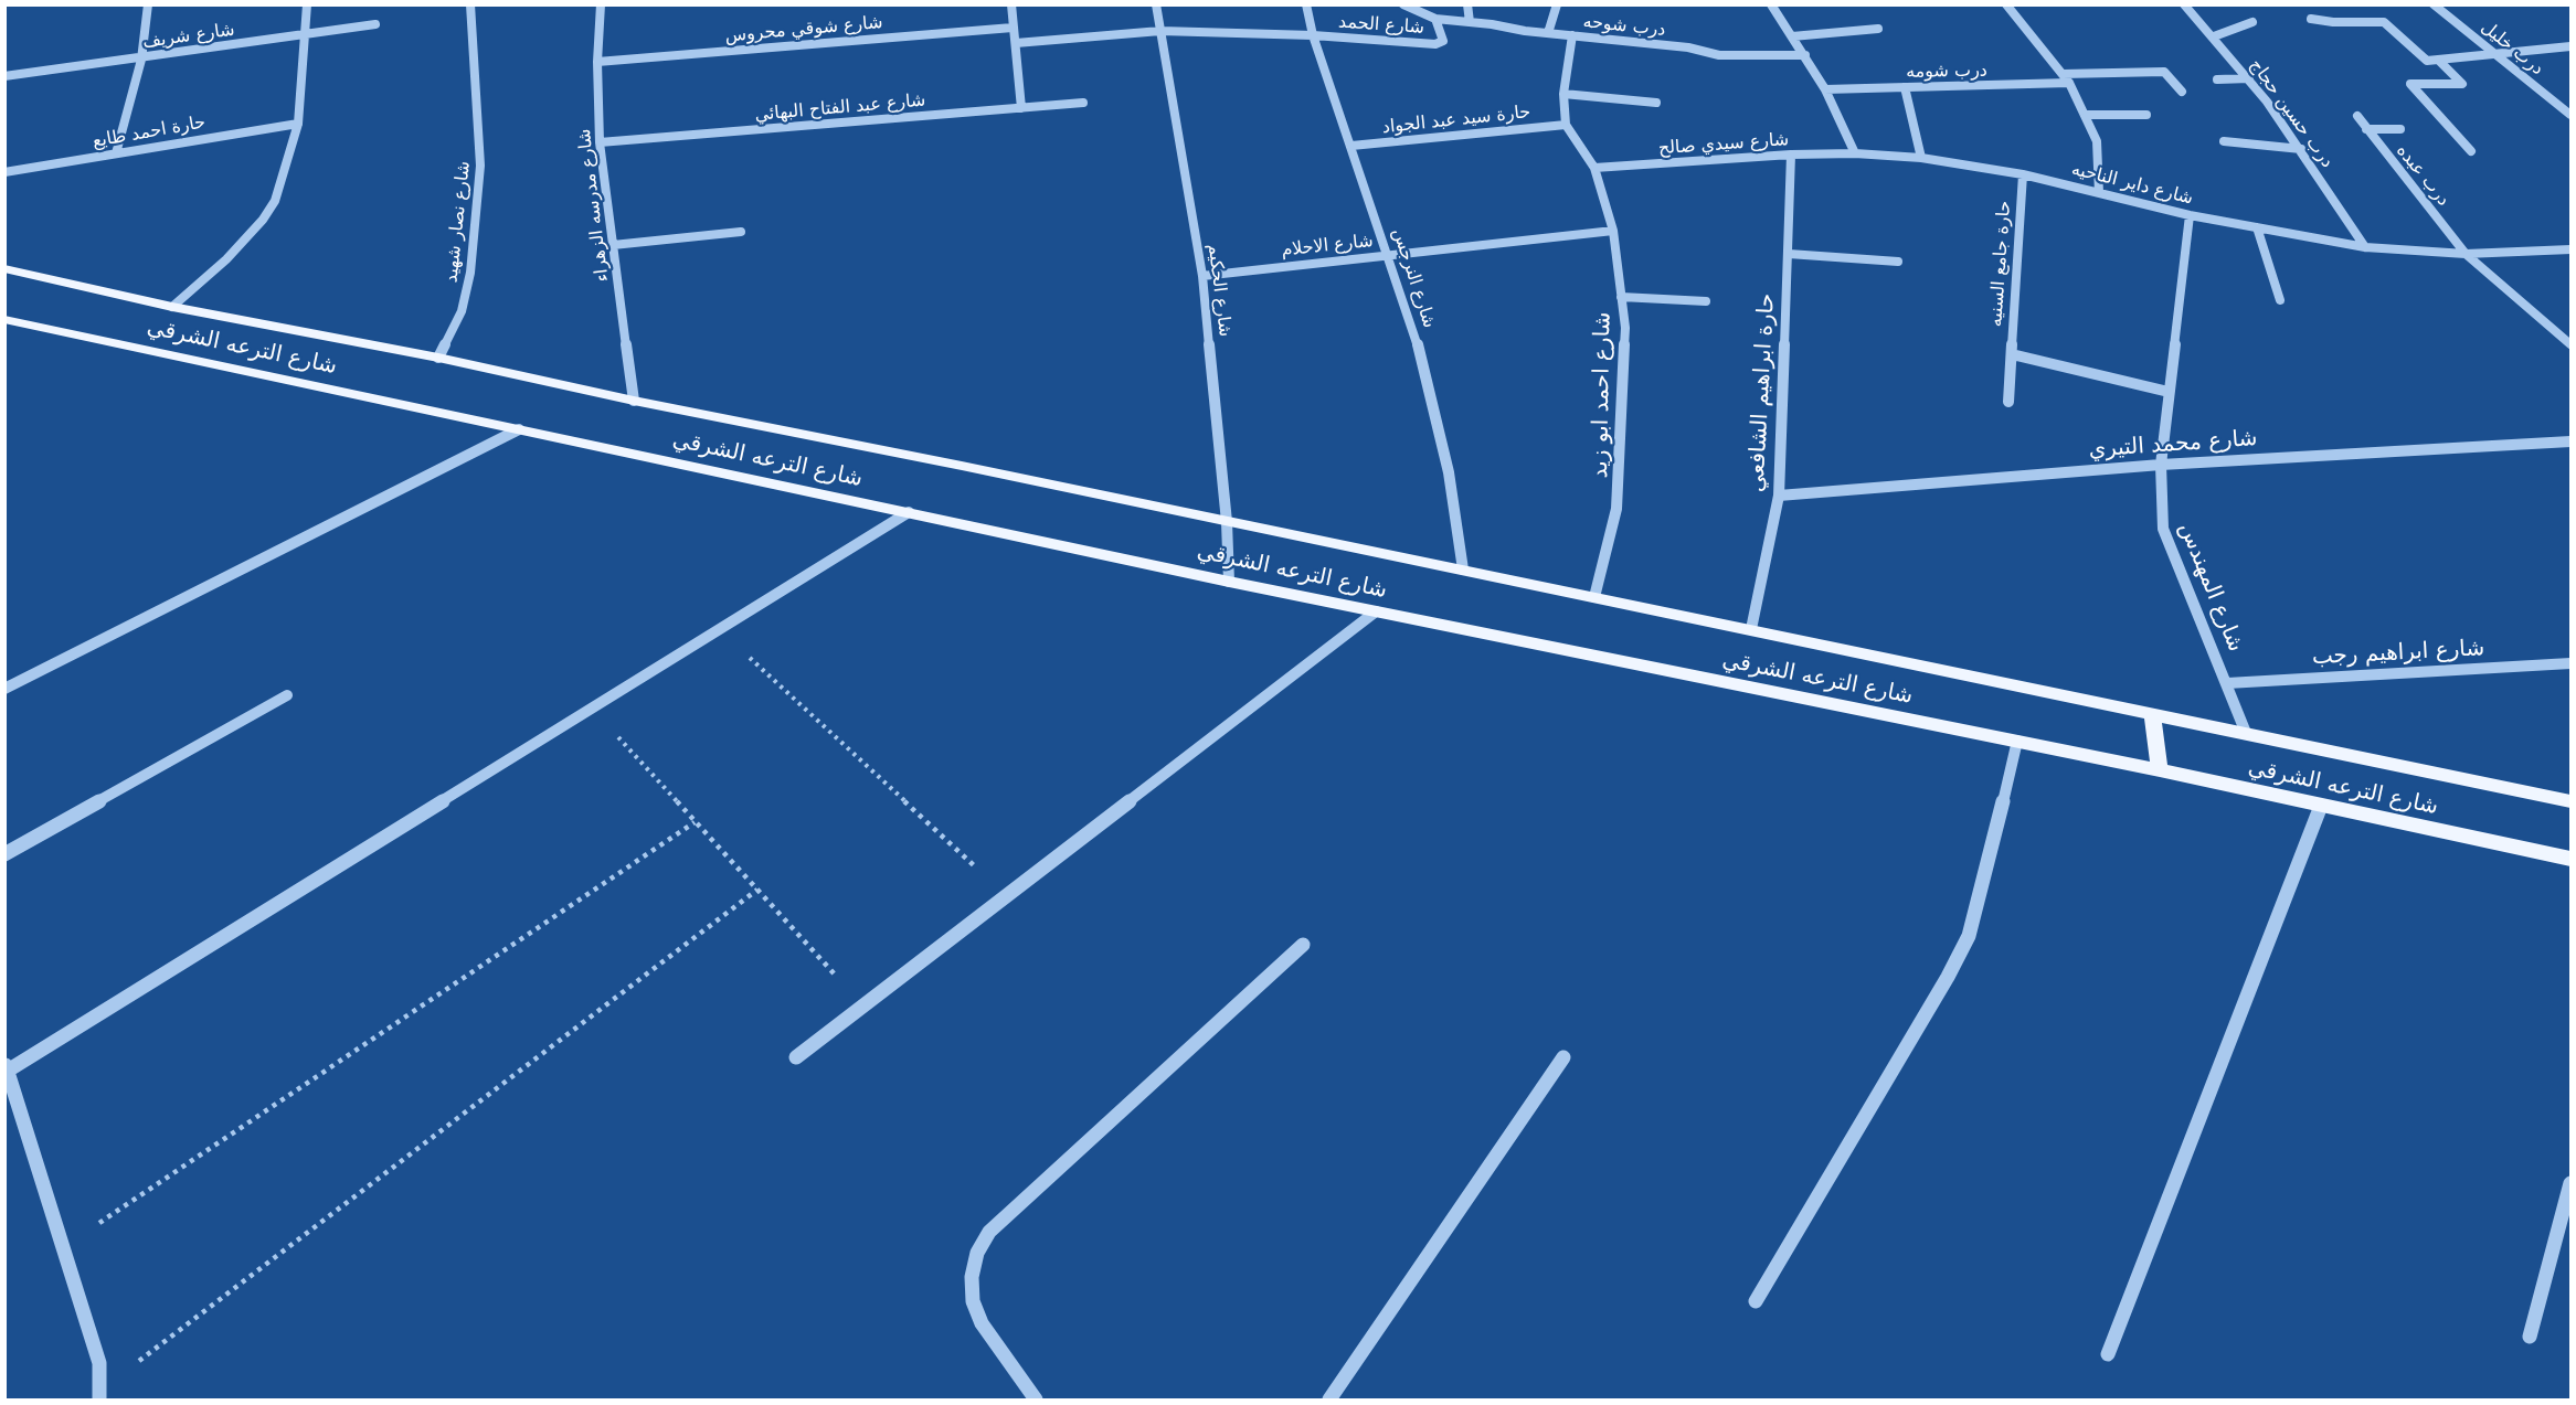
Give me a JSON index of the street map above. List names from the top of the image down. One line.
{"streets":{"main road":["شارع الترعه الشرقي"],"street":["شارع الحمد","درب شوحه","شارع شوقي محروس","شارع شريف","درب خليل","درب شومه","شارع عبد الفتاح البهائي","درب حسين حجاج","حارة سيد عبد الجواد","حارة احمد طايع","شارع سيدي صالح","درب عبده","شارع داير الناحيه","شارع مدرسه الزهراء","شارع نصار شهيد","شارع الاحلام","حارة جامع السنيه","شارع النرجس","شارع الحكيم","حارة ابراهيم الشافعي","شارع احمد ابو زيد","شارع محمد التيري","شارع المهندس","شارع ابراهيم رجب"]},"crossings":[["شارع الحمد","درب شوحه"],["شارع الحمد","شارع النرجس"],["شارع الحمد","شارع الحكيم"],["شارع شوقي محروس","شارع مدرسه الزهراء"],["شارع عبد الفتاح البهائي","شارع مدرسه الزهراء"],["درب حسين حجاج","شارع داير الناحيه"],["حارة سيد عبد الجواد","شارع النرجس"],["حارة سيد عبد الجواد","شارع احمد ابو زيد"],["شارع سيدي صالح","شارع داير الناحيه"],["شارع سيدي صالح","حارة ابراهيم الشافعي"],["شارع سيدي صالح","شارع احمد ابو زيد"],["درب عبده","شارع داير الناحيه"],["شارع داير الناحيه","حارة جامع السنيه"],["شارع داير الناحيه","شارع المهندس"],["شارع مدرسه الزهراء","شارع الترعه الشرقي"],["شارع نصار شهيد","شارع الترعه الشرقي"],["شارع الاحلام","شارع النرجس"],["شارع الاحلام","شارع الحكيم"],["شارع الاحلام","شارع احمد ابو زيد"],["حارة جامع السنيه","شارع المهندس"],["شارع النرجس","شارع الترعه الشرقي"],["شارع الحكيم","شارع الترعه الشرقي"],["شارع الترعه الشرقي","حارة ابراهيم الشافعي"],["شارع الترعه الشرقي","شارع احمد ابو زيد"],["شارع الترعه الشرقي","شارع المهندس"],["حارة ابراهيم الشافعي","شارع محمد التيري"],["شارع محمد التيري","شارع المهندس"],["شارع المهندس","شارع ابراهيم رجب"]]}
